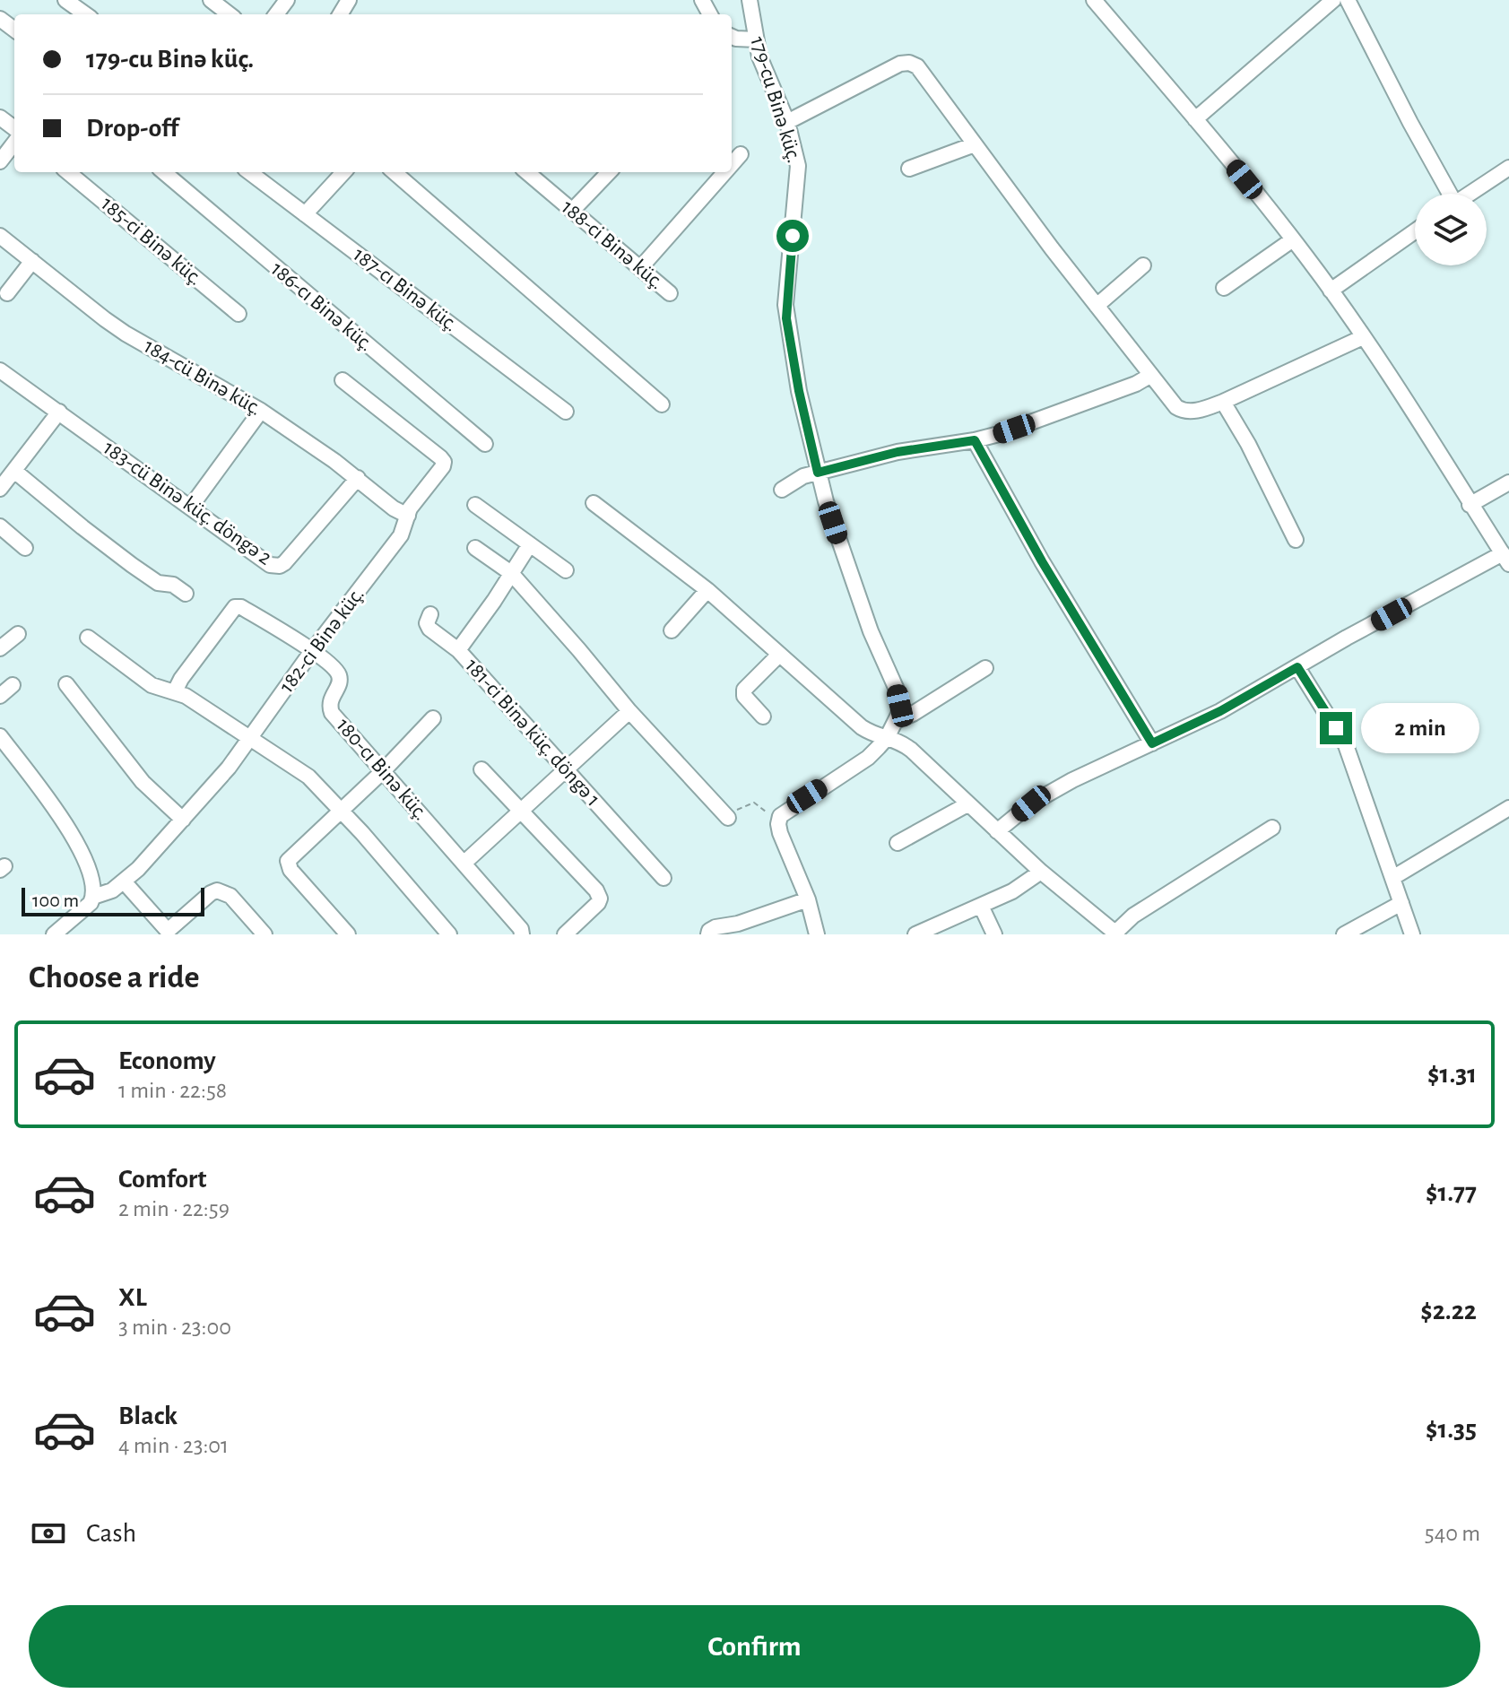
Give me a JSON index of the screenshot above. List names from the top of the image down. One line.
{"streets":{"street":["179-cu Binə küç.","185-ci Binə küç.","188-ci Binə küç.","187-cı Binə küç.","186-cı Binə küç.","184-cü Binə küç.","183-cü Binə küç. döngə 2","182-ci Binə küç.","181-ci Binə küç. döngə 1","180-cı Binə küç."]},"crossings":[["184-cü Binə küç.","183-cü Binə küç. döngə 2"],["184-cü Binə küç.","182-ci Binə küç."],["182-ci Binə küç.","180-cı Binə küç."]],"scale_bar":"100 m","page":{"banner":["179-cu Binə küç.","Drop-off"],"bubble":"2 min","scale":"100 m","heading":"Choose a ride","list":[{"name":"Economy","note":"1 min · 22:58","value":"$1.31"},{"name":"Comfort","note":"2 min · 22:59","value":"$1.77"},{"name":"XL","note":"3 min · 23:00","value":"$2.22"},{"name":"Black","note":"4 min · 23:01","value":"$1.35"}],"pay":["Cash","540 m"],"buttons":"Confirm"}}
